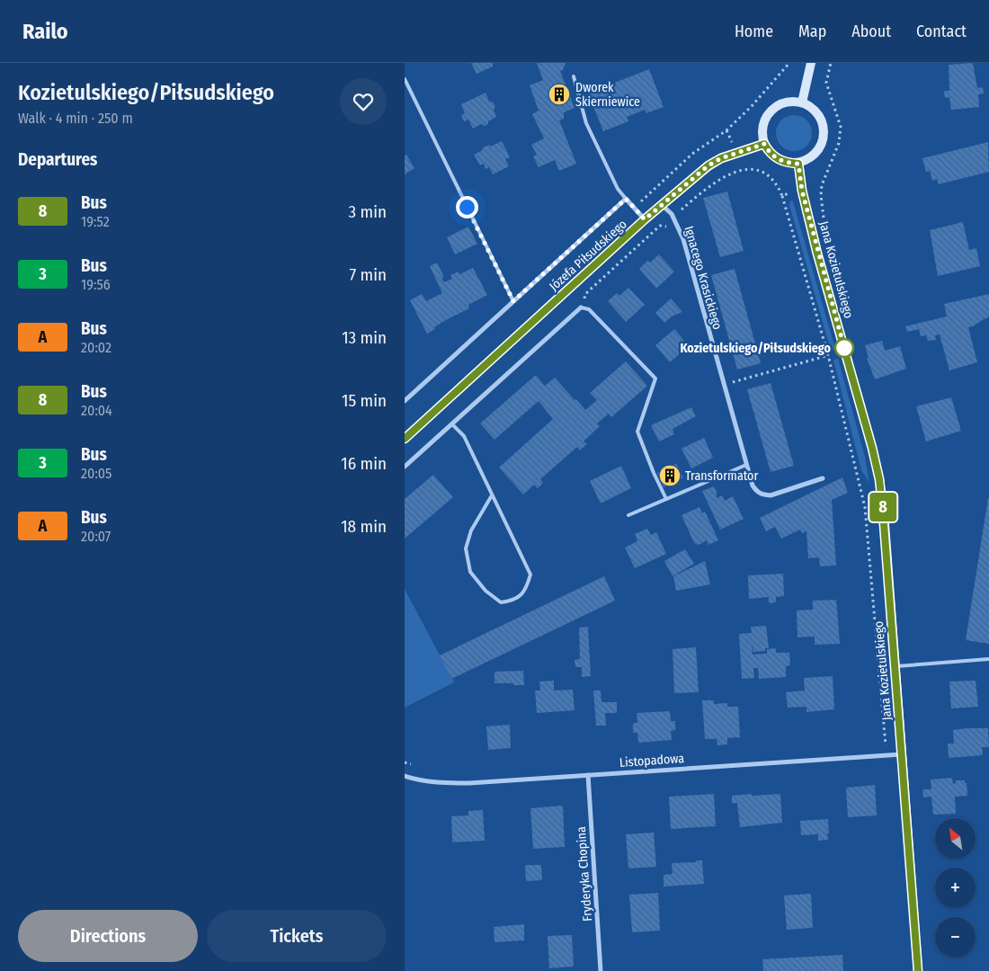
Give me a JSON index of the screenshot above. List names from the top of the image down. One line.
{"streets":{"street":["Józefa Piłsudskiego","Jana Kozietulskiego","Ignacego Krasickiego","Listopadowa","Fryderyka Chopina"]},"crossings":[["Józefa Piłsudskiego","Jana Kozietulskiego"],["Józefa Piłsudskiego","Ignacego Krasickiego"],["Jana Kozietulskiego","Listopadowa"],["Listopadowa","Fryderyka Chopina"]],"places":{"building":["Dworek Skierniewice","Transformator"],"other":["Kozietulskiego/Piłsudskiego"]},"lines":["bus line 8"],"north":"top left","page":{"header":"Railo","nav":["Home","Map","About","Contact"],"heading":[["Kozietulskiego/Piłsudskiego","Walk · 4 min · 250 m"],"Departures"],"on_map":"8","list":[{"mark":"8","name":"Bus","note":"19:52","value":"3 min"},{"mark":"3","name":"Bus","note":"19:56","value":"7 min"},{"mark":"A","name":"Bus","note":"20:02","value":"13 min"},{"mark":"8","name":"Bus","note":"20:04","value":"15 min"},{"mark":"3","name":"Bus","note":"20:05","value":"16 min"},{"mark":"A","name":"Bus","note":"20:07","value":"18 min"}],"map_buttons":["+","−"],"buttons":["Directions","Tickets"]}}
